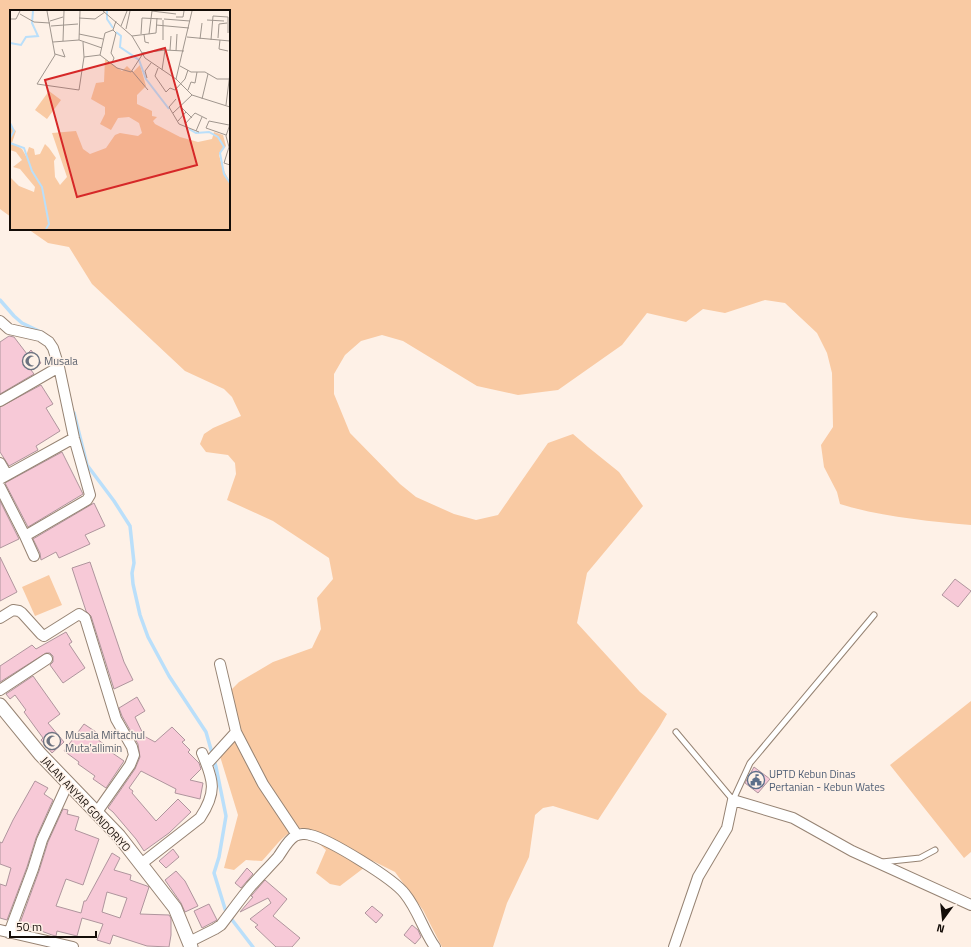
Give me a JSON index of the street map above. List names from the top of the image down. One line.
{"streets":{"street":["JALAN ANYAR GONDORIYO"]},"places":{"mosque":["Musala","Musala Miftachul Muta'allimin"],"public building":["UPTD Kebun Dinas Pertanian - Kebun Wates"]},"scale_bar":"50 m","north":"bottom"}
